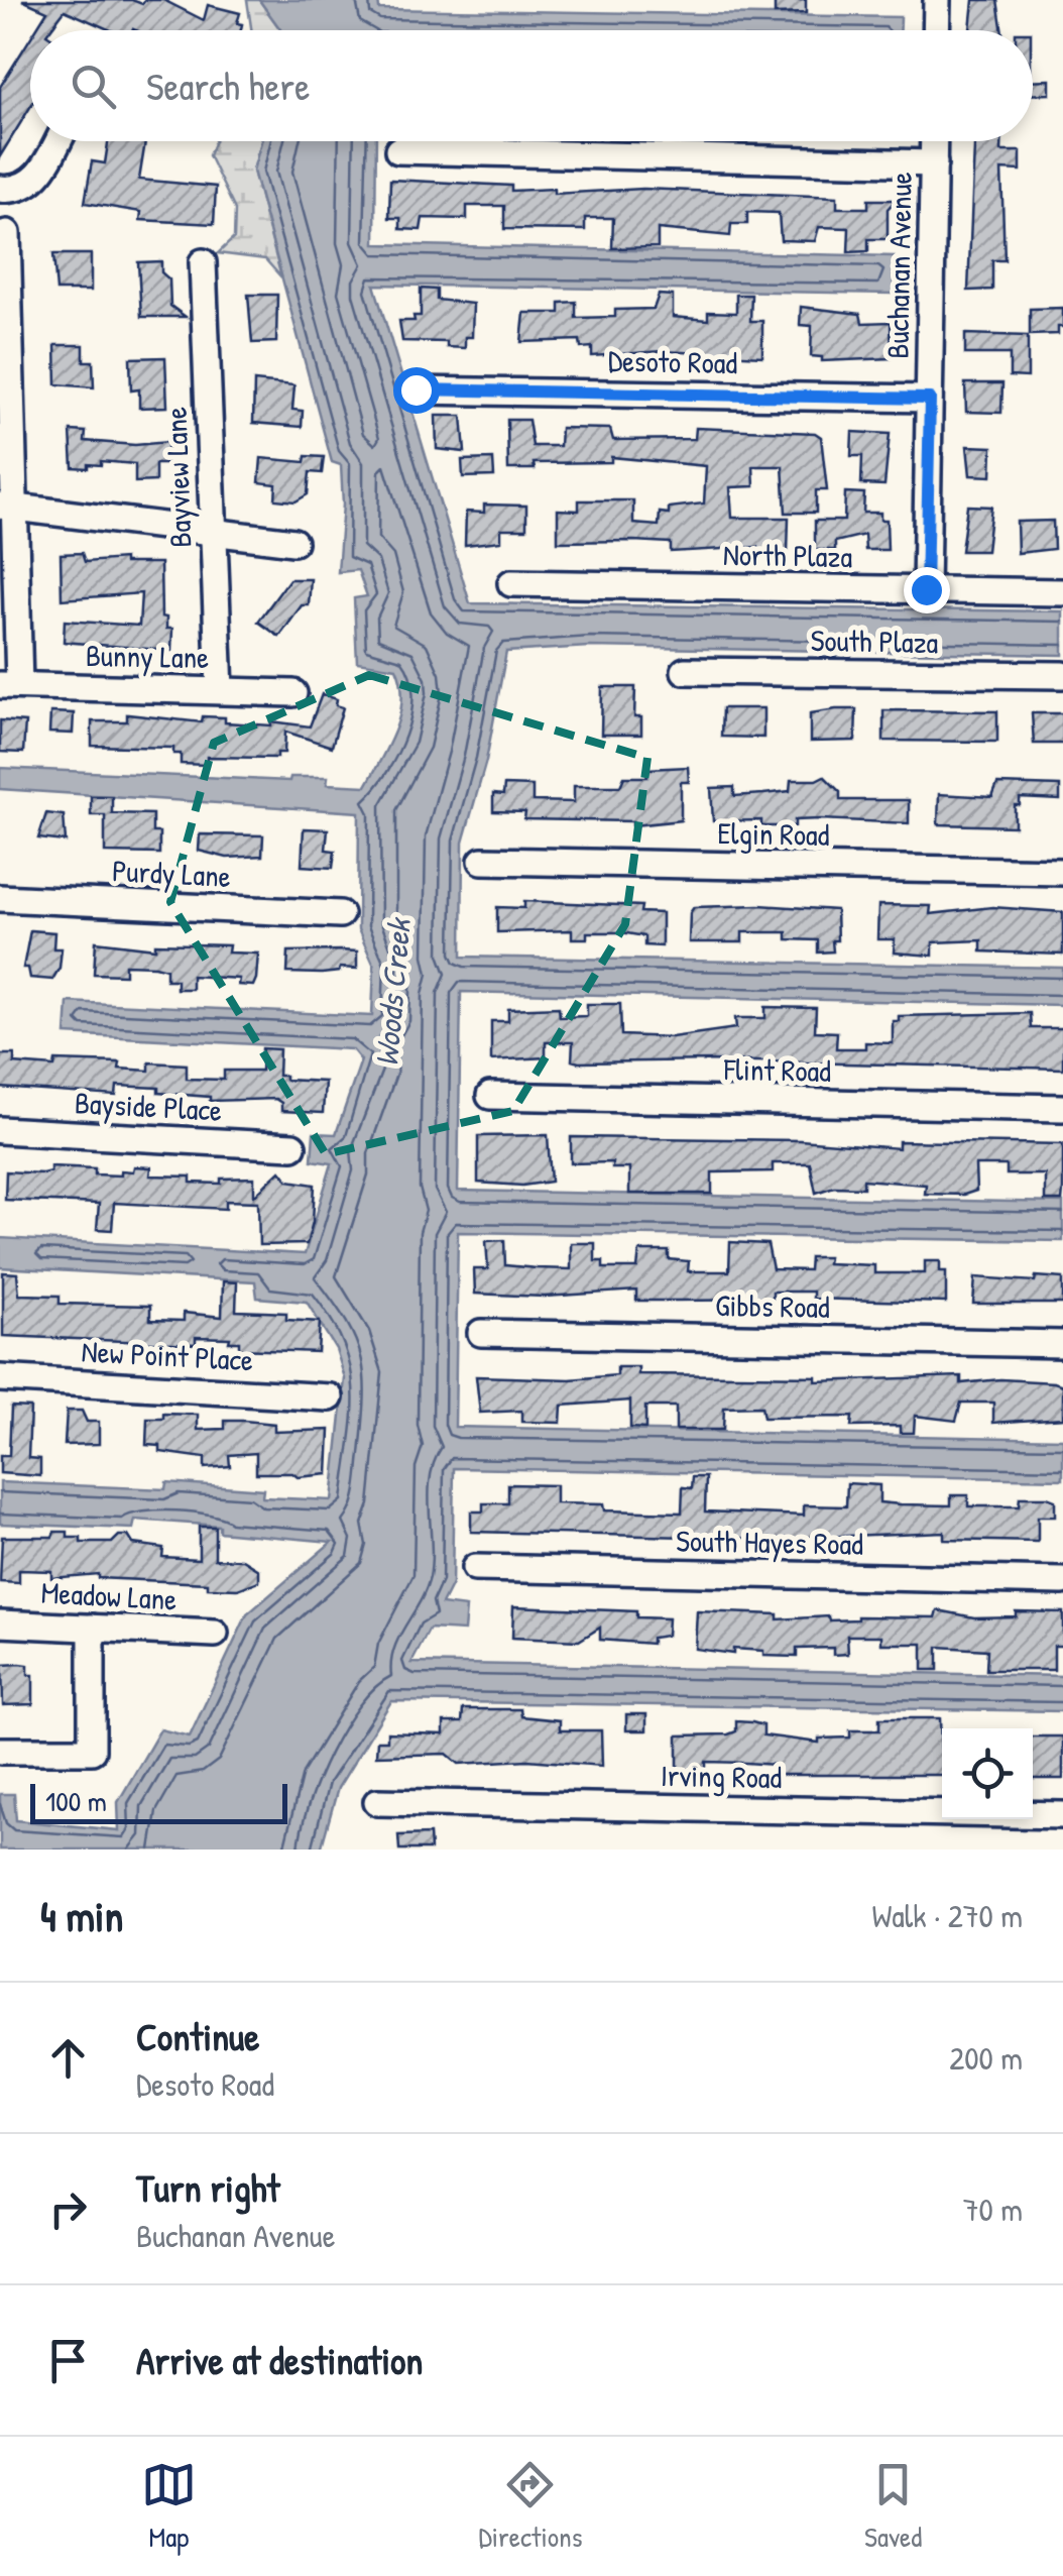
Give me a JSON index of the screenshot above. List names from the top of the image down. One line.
{"streets":{"street":["Buchanan Avenue","Desoto Road","Bayview Lane","North Plaza","South Plaza","Bunny Lane","Elgin Road","Purdy Lane","Flint Road","Bayside Place","Gibbs Road","New Point Place","South Hayes Road","Meadow Lane","Irving Road"]},"crossings":[["Buchanan Avenue","Desoto Road"],["Buchanan Avenue","North Plaza"],["Bayview Lane","Bunny Lane"]],"water":["Woods Creek"],"scale_bar":"100 m","page":{"search":"Search here","scale":"100 m","heading":["4 min","Walk · 270 m"],"list":[["Continue","Desoto Road","200 m"],["Turn right","Buchanan Avenue","70 m"],"Arrive at destination"],"nav":["Map","Directions","Saved"]}}
